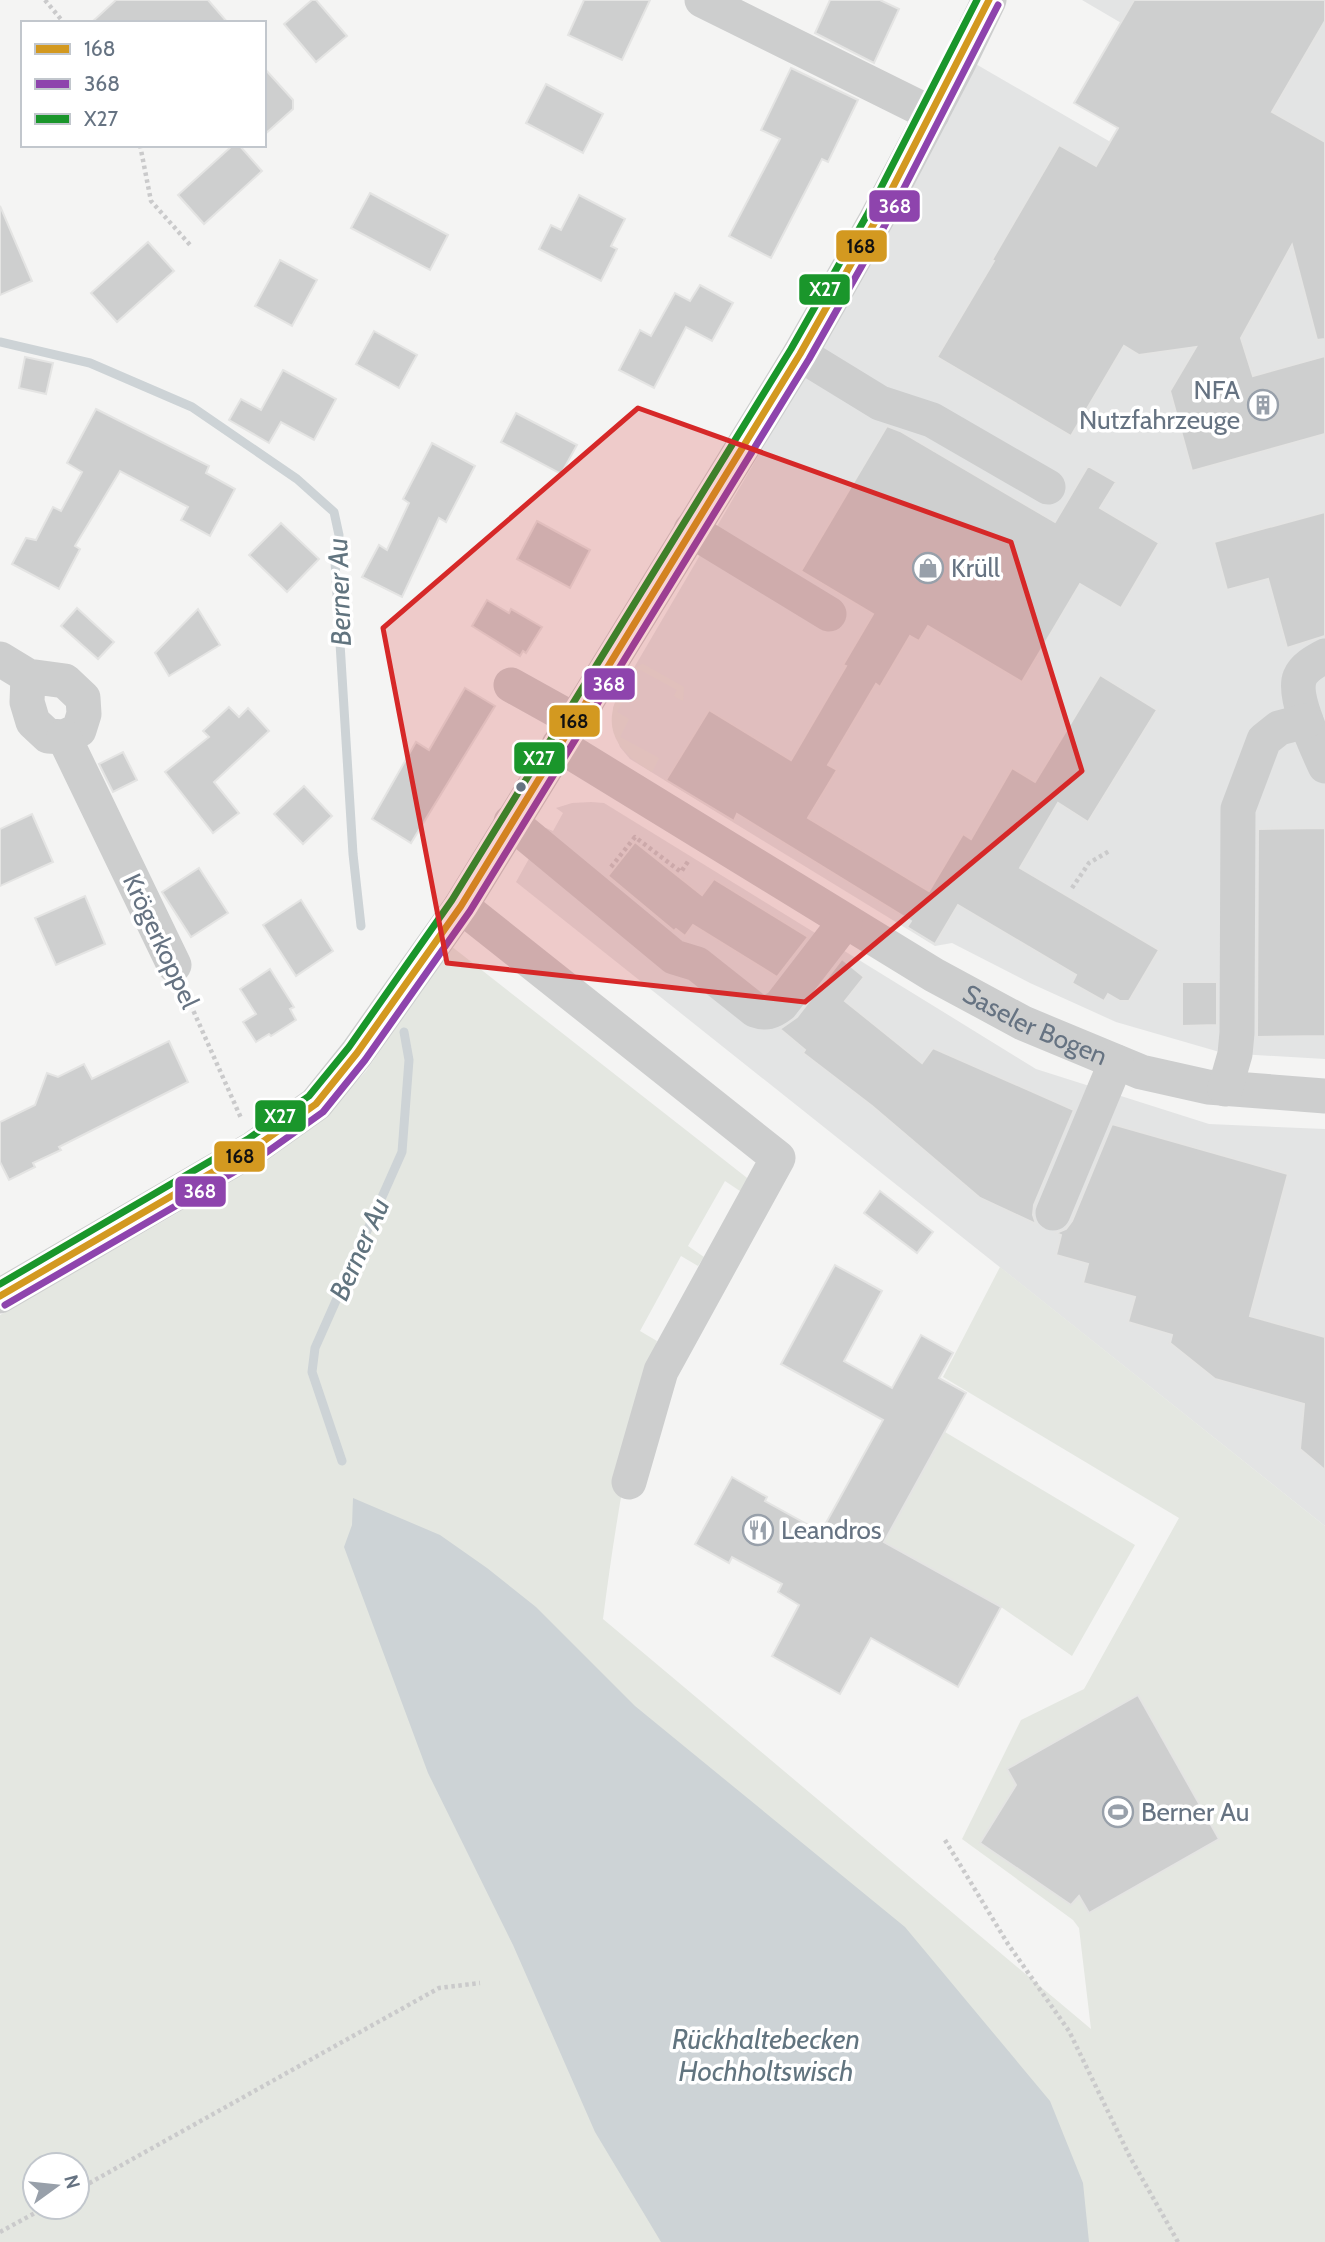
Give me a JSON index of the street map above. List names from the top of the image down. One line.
{"streets":{"street":["Krögerkoppel","Saseler Bogen"]},"water":["Berner Au","Rückhaltebecken Hochholtswisch"],"places":{"building":["NFA Nutzfahrzeuge"],"shop":["Krüll"],"restaurant":["Leandros"],"sports":["Berner Au"]},"lines":["transit line 168","transit line X27","transit line 368"],"legend":["168","368","X27"],"north":"right"}
